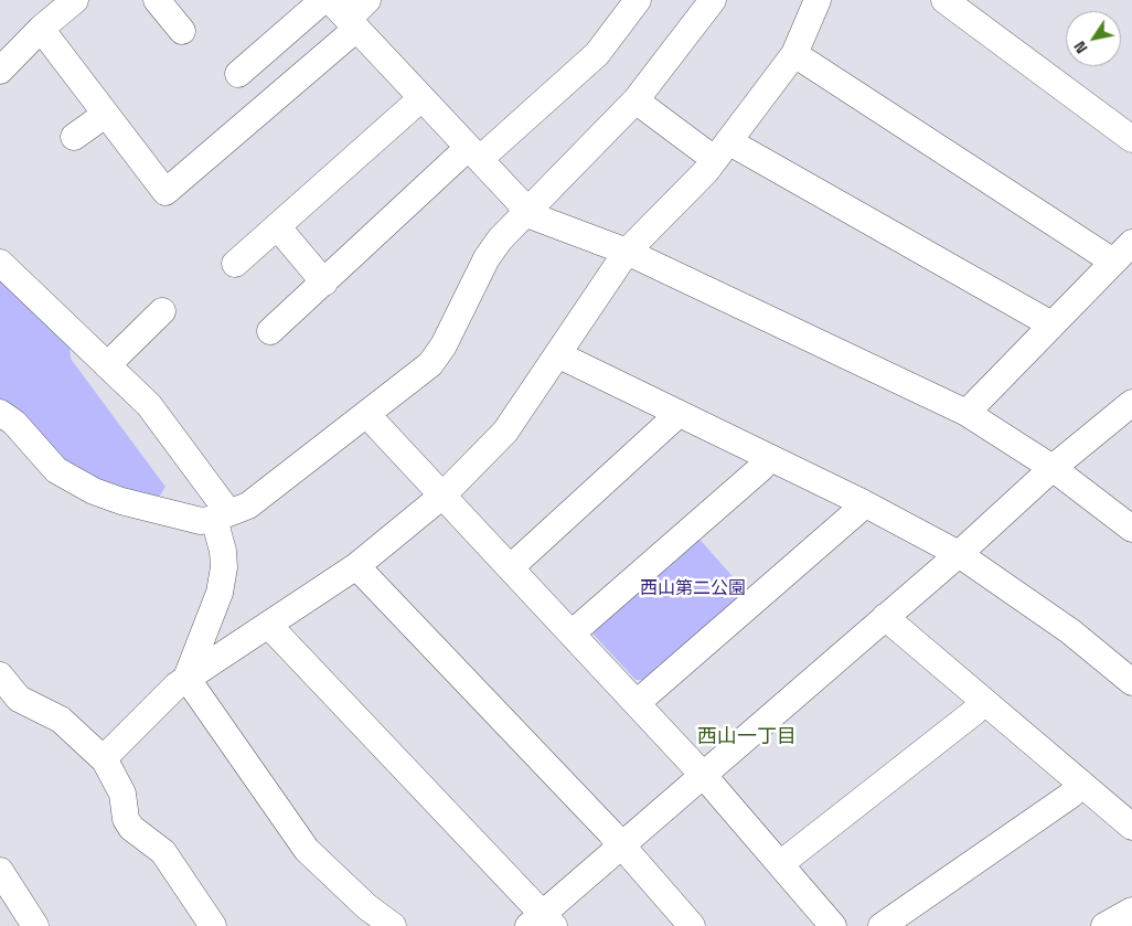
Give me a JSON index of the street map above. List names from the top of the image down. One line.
{"districts":["西山一丁目"],"parks":["西山第二公園"],"north":"bottom left"}
